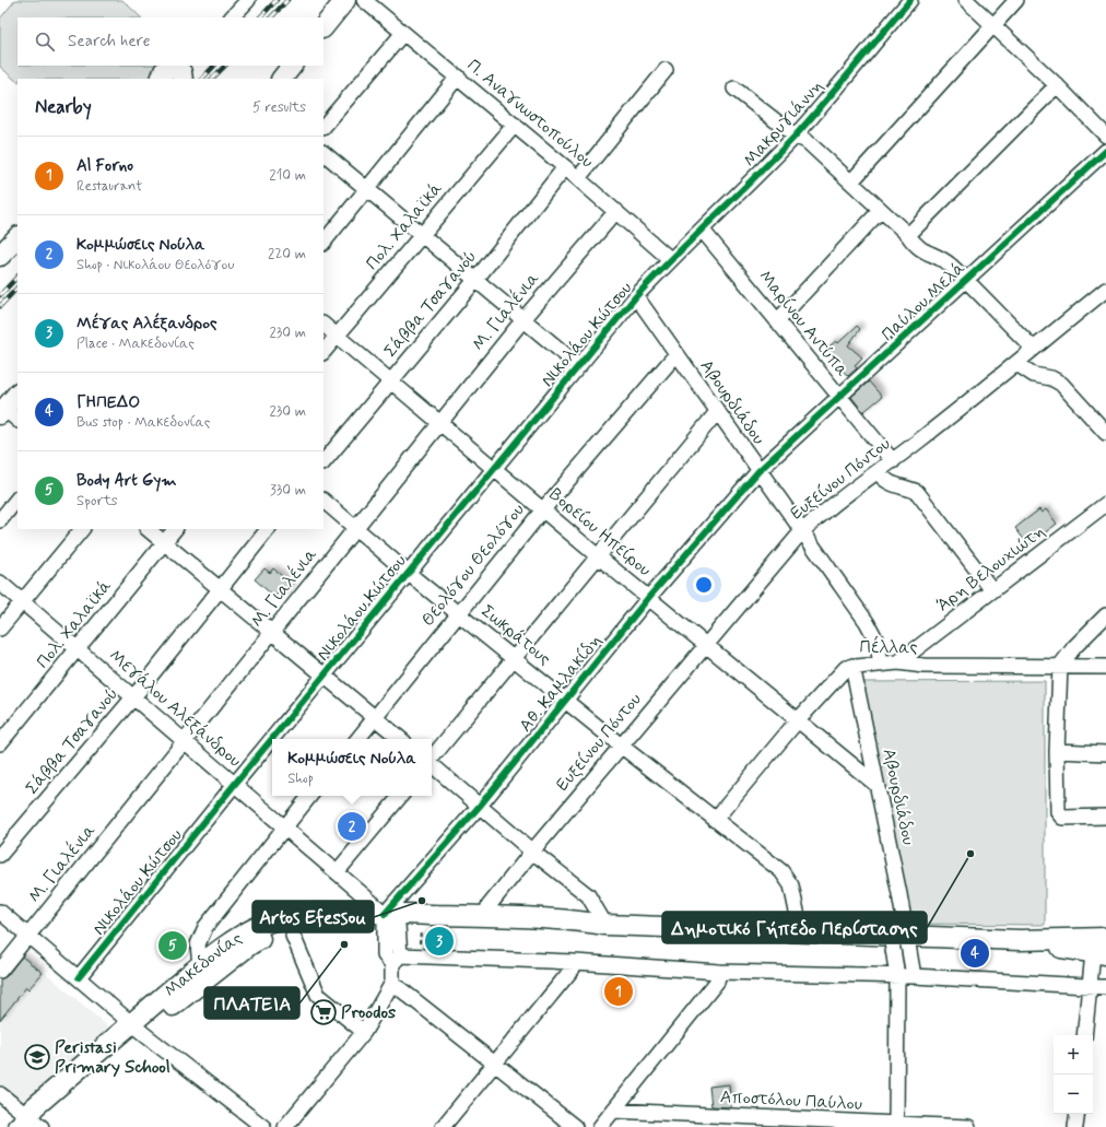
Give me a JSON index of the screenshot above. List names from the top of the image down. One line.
{"streets":{"main road":["Μακεδονίας"],"street":["Π. Αναγνωστοπούλου","Μακρυγιάννη","Πολ. Χαλαϊκά","Παύλου Μελά","Σάββα Τσαγανού","Μ. Γιαλένια","Μαρίνου Αντύπα","Νικολάου Κώτσου","Αβουρδιάδου","Ευξείνου Πόντου","Βορείου Ηπείρου","Θεολόγου Θεολόγου","Άρη Βελουχιώτη","Σωκράτους","Πέλλας","Αθ. Καμλακίδη","Μεγάλου Αλεξάνδρου","Αποστόλου Παύλου"]},"crossings":[["Π. Αναγνωστοπούλου","Μακρυγιάννη"],["Π. Αναγνωστοπούλου","Πολ. Χαλαϊκά"],["Π. Αναγνωστοπούλου","Σάββα Τσαγανού"],["Π. Αναγνωστοπούλου","Μ. Γιαλένια"],["Π. Αναγνωστοπούλου","Νικολάου Κώτσου"],["Μακρυγιάννη","Μαρίνου Αντύπα"],["Μακρυγιάννη","Νικολάου Κώτσου"],["Πολ. Χαλαϊκά","Βορείου Ηπείρου"],["Πολ. Χαλαϊκά","Μεγάλου Αλεξάνδρου"],["Παύλου Μελά","Μαρίνου Αντύπα"],["Παύλου Μελά","Αβουρδιάδου"],["Παύλου Μελά","Αθ. Καμλακίδη"],["Σάββα Τσαγανού","Βορείου Ηπείρου"],["Σάββα Τσαγανού","Μεγάλου Αλεξάνδρου"],["Μ. Γιαλένια","Βορείου Ηπείρου"],["Μ. Γιαλένια","Σωκράτους"],["Μ. Γιαλένια","Μεγάλου Αλεξάνδρου"],["Μαρίνου Αντύπα","Ευξείνου Πόντου"],["Νικολάου Κώτσου","Αβουρδιάδου"],["Νικολάου Κώτσου","Βορείου Ηπείρου"],["Νικολάου Κώτσου","Σωκράτους"],["Νικολάου Κώτσου","Μεγάλου Αλεξάνδρου"],["Αβουρδιάδου","Ευξείνου Πόντου"],["Αβουρδιάδου","Βορείου Ηπείρου"],["Αβουρδιάδου","Θεολόγου Θεολόγου"],["Αβουρδιάδου","Πέλλας"],["Αβουρδιάδου","Αθ. Καμλακίδη"],["Αβουρδιάδου","Μακεδονίας"],["Ευξείνου Πόντου","Βορείου Ηπείρου"],["Ευξείνου Πόντου","Σωκράτους"],["Ευξείνου Πόντου","Μακεδονίας"],["Βορείου Ηπείρου","Θεολόγου Θεολόγου"],["Βορείου Ηπείρου","Πέλλας"],["Βορείου Ηπείρου","Αθ. Καμλακίδη"],["Θεολόγου Θεολόγου","Σωκράτους"],["Άρη Βελουχιώτη","Πέλλας"],["Σωκράτους","Πέλλας"],["Σωκράτους","Αθ. Καμλακίδη"],["Σωκράτους","Μακεδονίας"],["Αθ. Καμλακίδη","Μεγάλου Αλεξάνδρου"],["Αθ. Καμλακίδη","Μακεδονίας"],["Μεγάλου Αλεξάνδρου","Μακεδονίας"]],"places":{"other":["Δημοτικό Γήπεδο Περίστασης","Artos Efessou","ΠΛΑΤΕΙΑ"],"supermarket":["Proodos"],"school or university":["Peristasi Primary School"]},"page":{"search":"Search here","heading":["Nearby","5 results"],"list":[{"mark":"1","name":"Al Forno","note":"Restaurant","value":"210 m"},{"mark":"2","name":"Κομμώσεις Νούλα","note":"Shop · Νικολάου Θεολόγου","value":"220 m"},{"mark":"3","name":"Μέγας Αλέξανδρος","note":"Place · Μακεδονίας","value":"230 m"},{"mark":"4","name":"ΓΗΠΕΔΟ","note":"Bus stop · Μακεδονίας","value":"230 m"},{"mark":"5","name":"Body Art Gym","note":"Sports","value":"330 m"}],"popup":["Κομμώσεις Νούλα","Shop"],"pins":["2","3","5","4","1"],"map_buttons":["+","−"]}}
